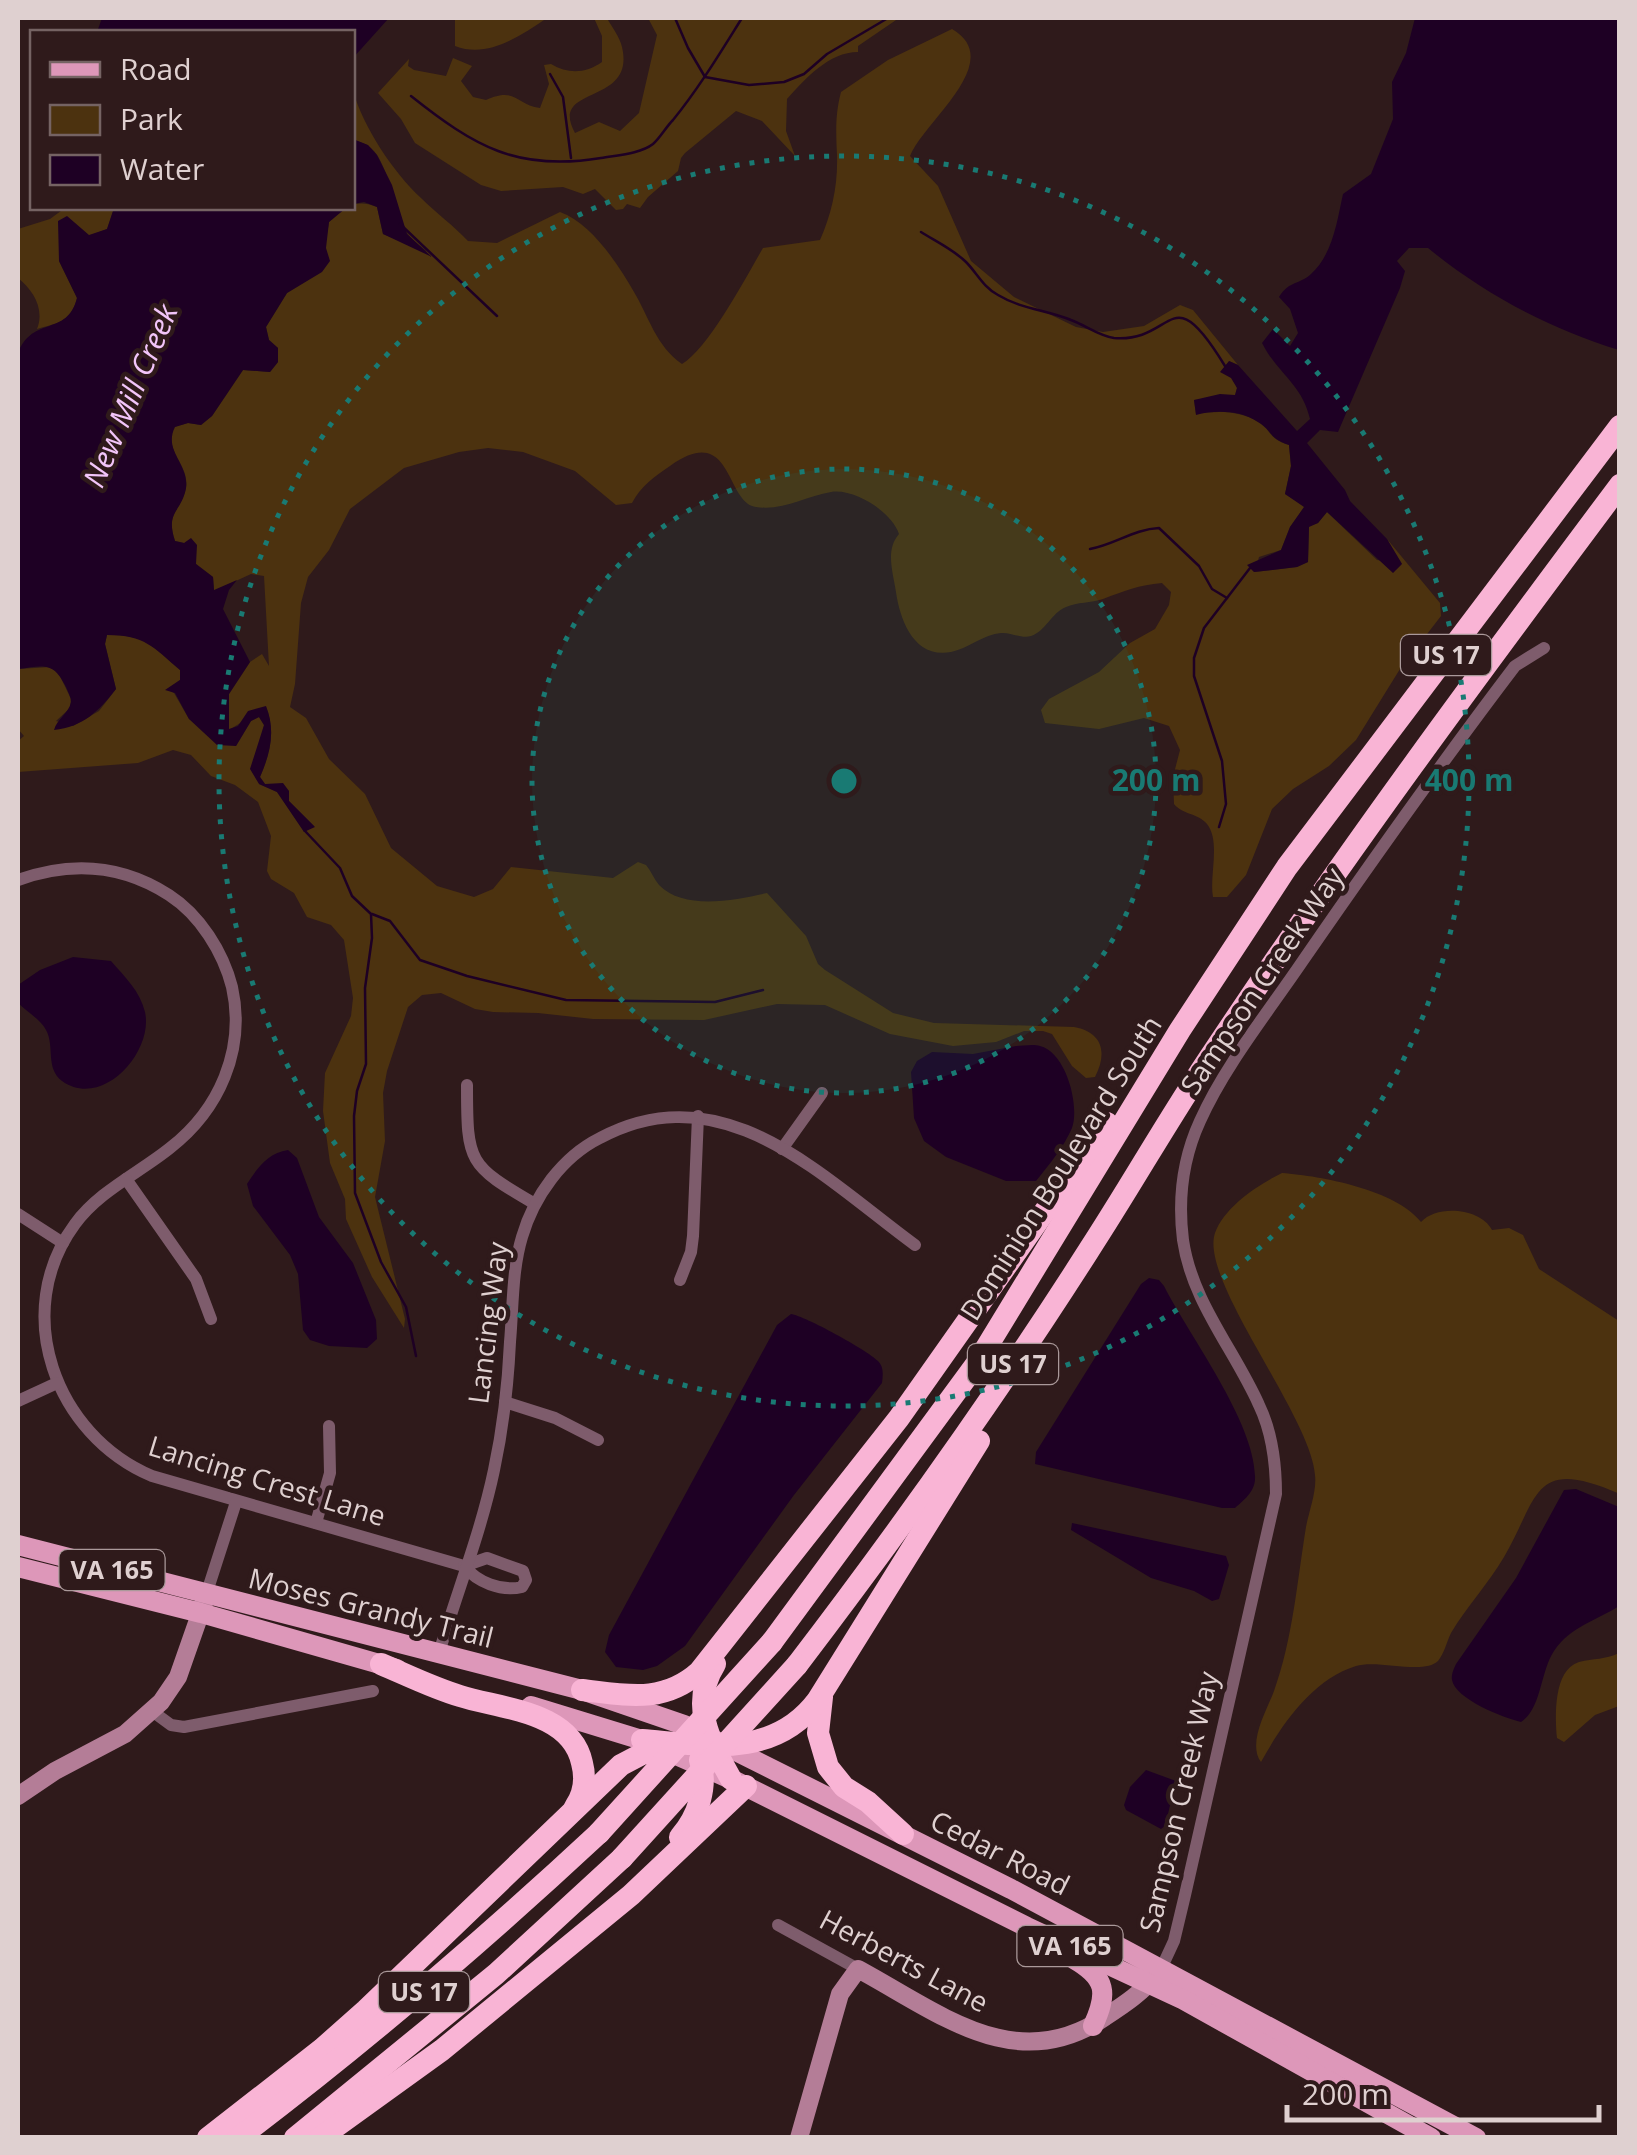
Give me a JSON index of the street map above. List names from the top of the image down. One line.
{"streets":{"highway":["US 17","Dominion Boulevard South"],"main road":["VA 165","Moses Grandy Trail","Cedar Road"],"street":["Sampson Creek Way","Lancing Way","Lancing Crest Lane","Herberts Lane"]},"crossings":[["Sampson Creek Way","Cedar Road"],["Sampson Creek Way","Herberts Lane"],["Lancing Way","Lancing Crest Lane"],["Lancing Way","Moses Grandy Trail"],["Moses Grandy Trail","Cedar Road"],["Cedar Road","Herberts Lane"]],"water":["New Mill Creek"],"legend":["Road","Park","Water"],"scale_bar":"200 m","rings":["200 m","400 m"]}
